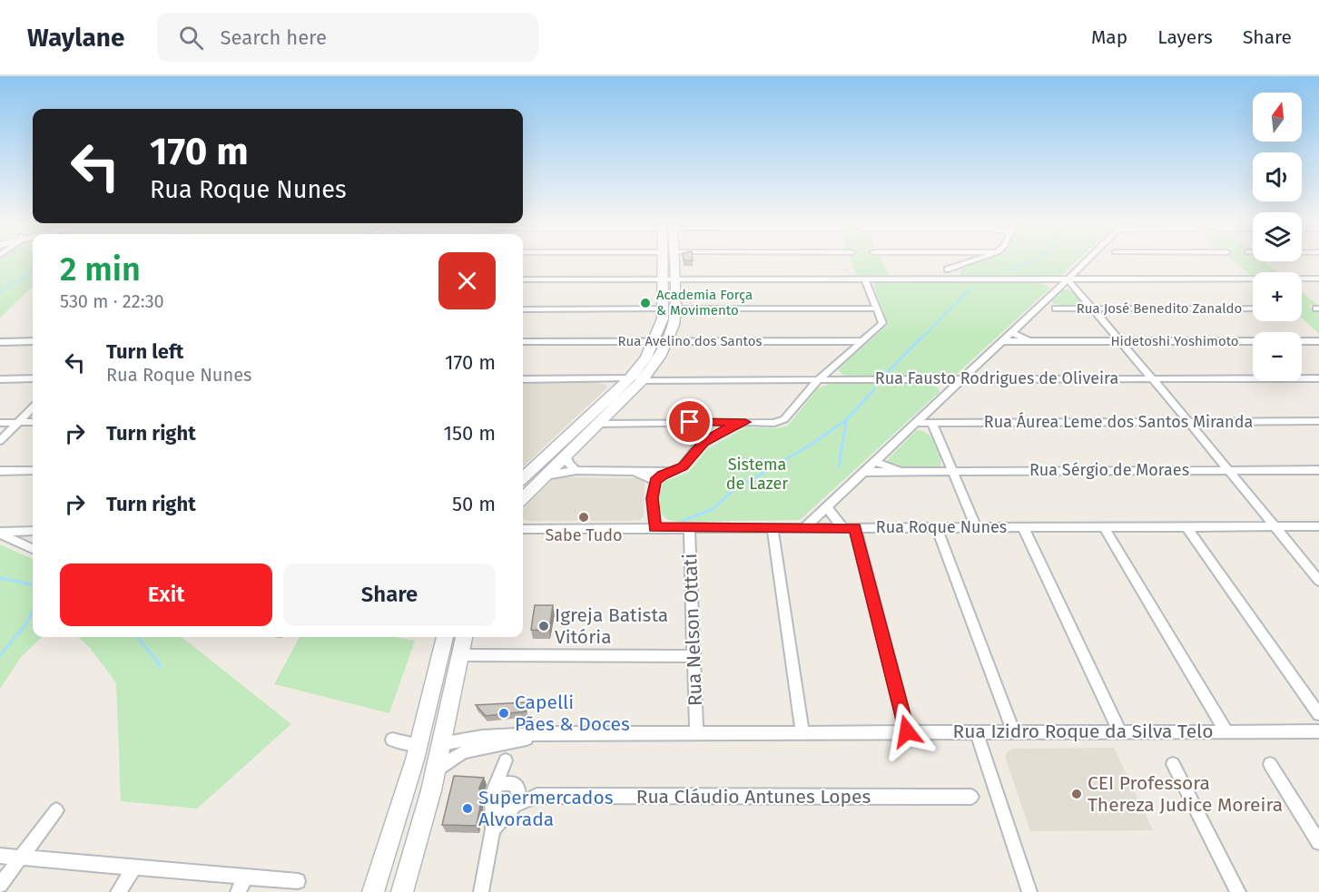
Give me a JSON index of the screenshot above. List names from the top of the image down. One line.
{"streets":{"street":["Rua José Benedito Zanaldo","Rua Avelino dos Santos","Hidetoshi Yoshimoto","Rua Fausto Rodrigues de Oliveira","Rua Áurea Leme dos Santos Miranda","Rua Sérgio de Moraes","Rua Roque Nunes","Rua Nelson Ottati","Rua Izidro Roque da Silva Telo","Rua Cláudio Antunes Lopes"]},"crossings":[["Rua Roque Nunes","Rua Nelson Ottati"],["Rua Nelson Ottati","Rua Izidro Roque da Silva Telo"]],"parks":["Sistema de Lazer"],"places":["Academia Força & Movimento","Sabe Tudo","Igreja Batista Vitória","Capelli Pães & Doces","CEI Professora Thereza Judice Moreira","Supermercados Alvorada"],"north":"top","page":{"header":"Waylane","search":"Search here","nav":["Map","Layers","Share"],"map_buttons":["+","−"],"turn":["170 m","Rua Roque Nunes"],"heading":["2 min","530 m · 22:30"],"list":[{"name":"Turn left","note":"Rua Roque Nunes","value":"170 m"},{"name":"Turn right","value":"150 m"},{"name":"Turn right","value":"50 m"}],"buttons":["Exit","Share"]}}
